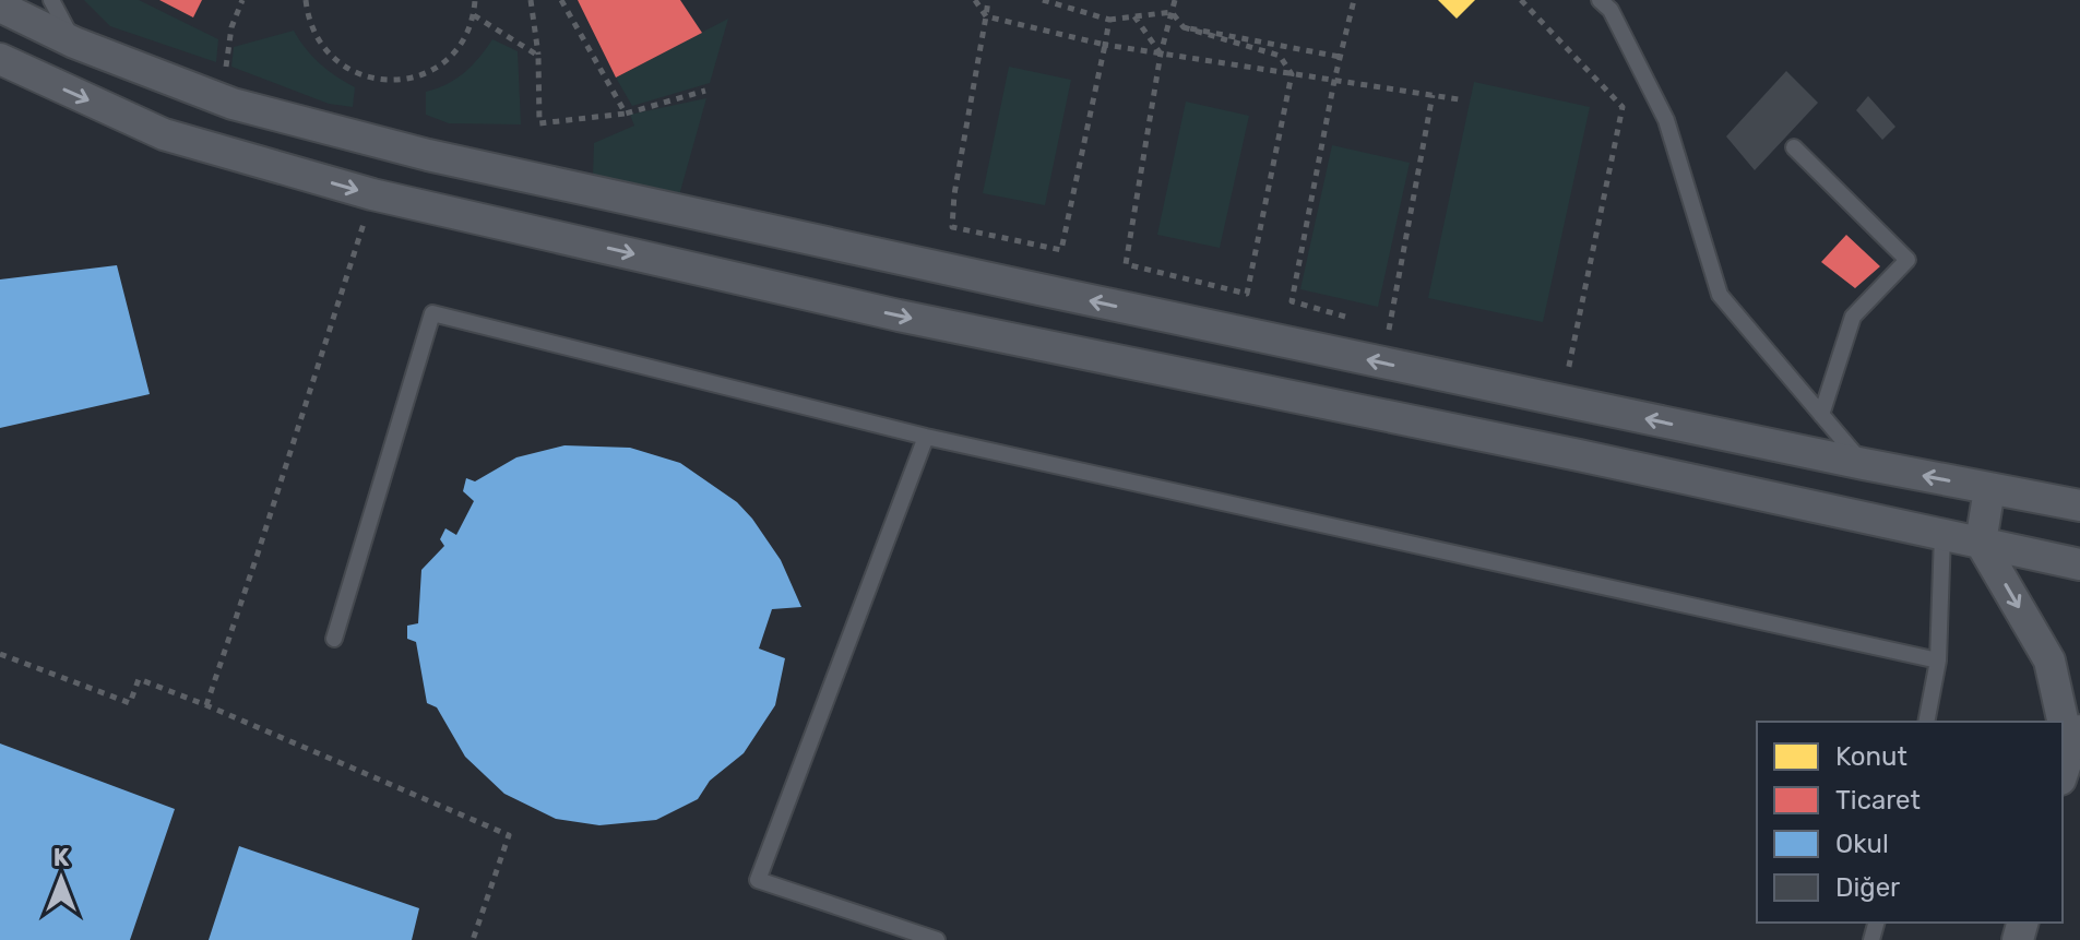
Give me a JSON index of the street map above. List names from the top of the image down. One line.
{"legend":["Konut","Ticaret","Okul","Diğer"],"north":"top"}
